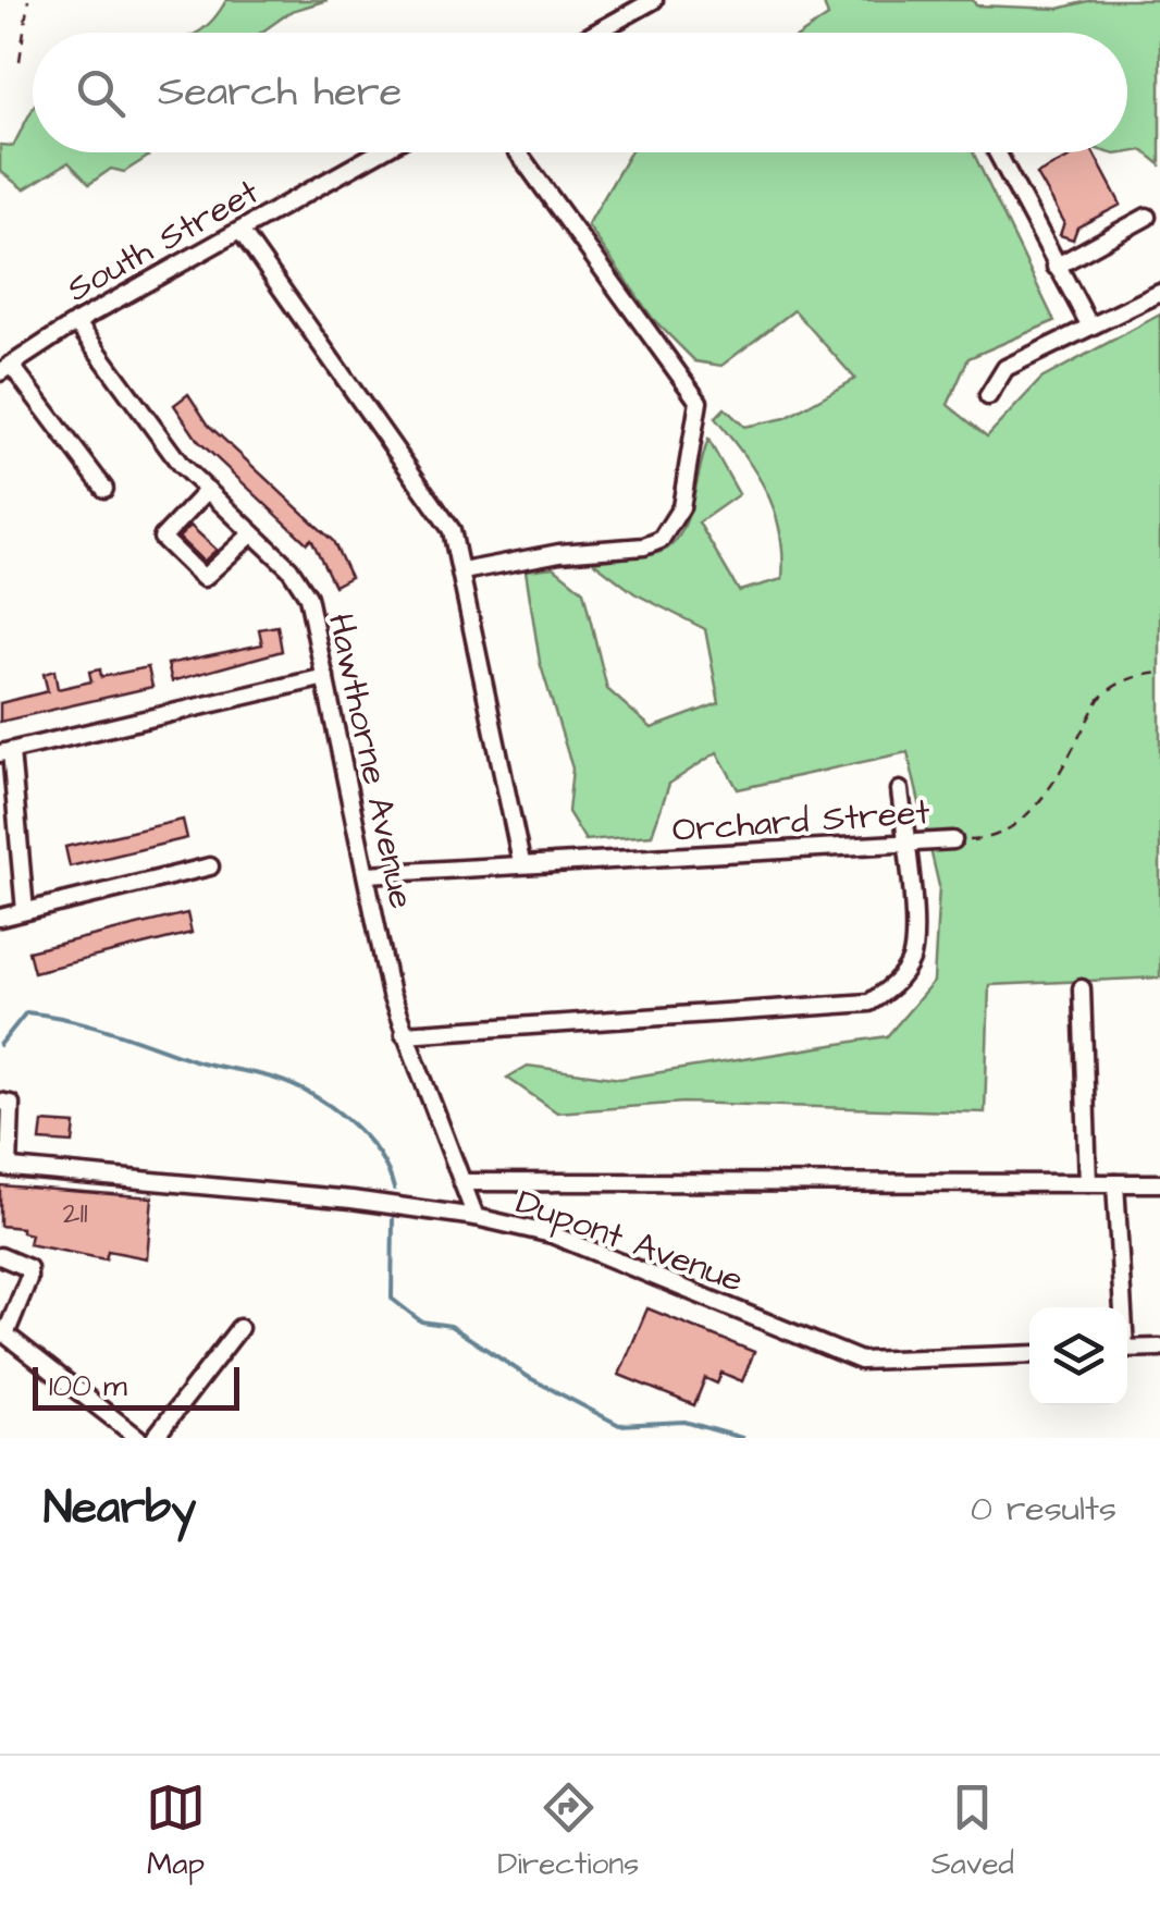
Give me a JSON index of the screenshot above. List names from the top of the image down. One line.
{"streets":{"street":["South Street","Hawthorne Avenue","Orchard Street","Dupont Avenue"]},"crossings":[["South Street","Hawthorne Avenue"],["Hawthorne Avenue","Orchard Street"],["Hawthorne Avenue","Dupont Avenue"]],"house_numbers":["211"],"scale_bar":"100 m","page":{"search":"Search here","scale":"100 m","heading":["Nearby","0 results"],"nav":["Map","Directions","Saved"]}}
